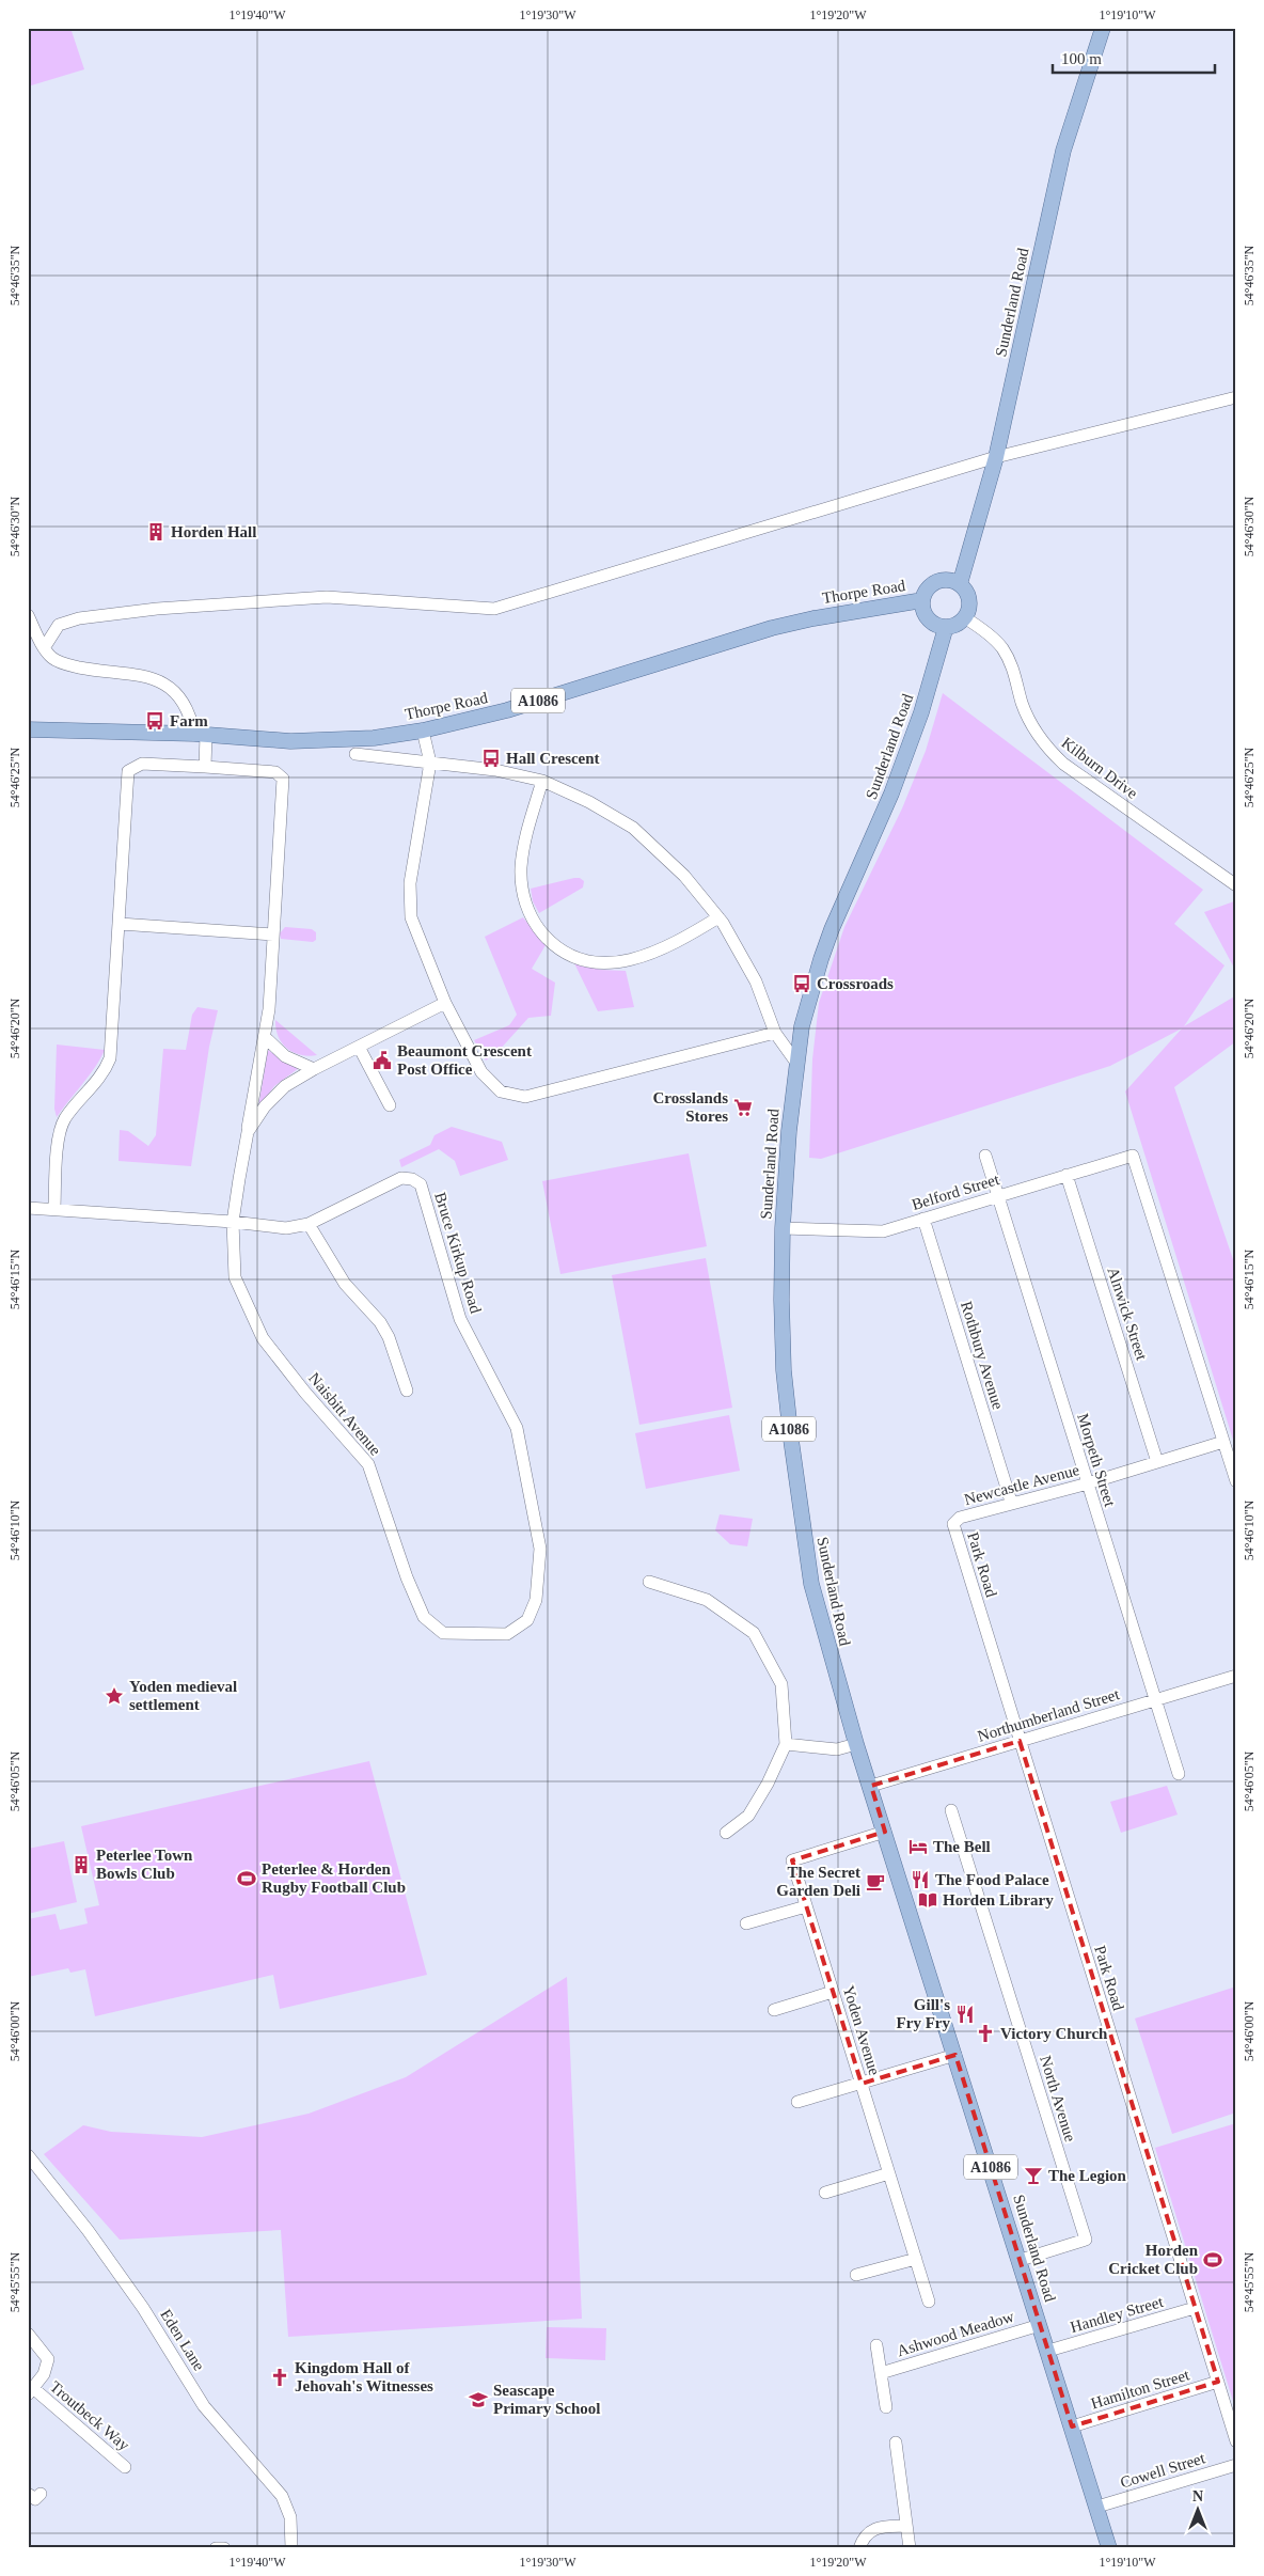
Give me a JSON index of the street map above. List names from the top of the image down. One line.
{"streets":{"main road":["Sunderland Road","Thorpe Road","A1086"],"street":["Kilburn Drive","Belford Street","Bruce Kirkup Road","Alnwick Street","Rothbury Avenue","Naisbitt Avenue","Morpeth Street","Newcastle Avenue","Park Road","Northumberland Street","Yoden Avenue","North Avenue","Handley Street","Ashwood Meadow","Eden Lane","Hamilton Street","Troutbeck Way","Cowell Street"]},"crossings":[["Sunderland Road","Thorpe Road"],["Sunderland Road","Kilburn Drive"],["Sunderland Road","Belford Street"],["Sunderland Road","Northumberland Street"],["Sunderland Road","Yoden Avenue"],["Sunderland Road","North Avenue"],["Sunderland Road","Handley Street"],["Sunderland Road","Ashwood Meadow"],["Sunderland Road","Hamilton Street"],["Sunderland Road","Cowell Street"],["Thorpe Road","Kilburn Drive"],["Belford Street","Alnwick Street"],["Belford Street","Rothbury Avenue"],["Belford Street","Morpeth Street"],["Belford Street","Newcastle Avenue"],["Bruce Kirkup Road","Naisbitt Avenue"],["Alnwick Street","Newcastle Avenue"],["Rothbury Avenue","Newcastle Avenue"],["Morpeth Street","Newcastle Avenue"],["Morpeth Street","Northumberland Street"],["Newcastle Avenue","Park Road"],["Park Road","Northumberland Street"],["Park Road","Handley Street"],["Park Road","Hamilton Street"]],"places":{"building":["Horden Hall","Peterlee Town Bowls Club"],"bus stop":["Farm","Hall Crescent","Crossroads"],"public building":["Beaumont Crescent Post Office"],"supermarket":["Crosslands Stores"],"place":["Yoden medieval settlement"],"hotel":["The Bell"],"sports":["Peterlee & Horden Rugby Football Club","Horden Cricket Club"],"restaurant":["The Food Palace","Gill's Fry Fry"],"cafe":["The Secret Garden Deli"],"library":["Horden Library"],"church":["Victory Church","Kingdom Hall of Jehovah's Witnesses"],"bar":["The Legion"],"school or university":["Seascape Primary School"]},"scale_bar":"100 m","north":"top","coordinates":["1°19'40\"W","1°19'30\"W","1°19'20\"W","1°19'10\"W","54°46'35\"N","54°46'30\"N","54°46'25\"N","54°46'20\"N","54°46'15\"N","54°46'10\"N","54°46'05\"N","54°46'00\"N","54°45'55\"N"]}
